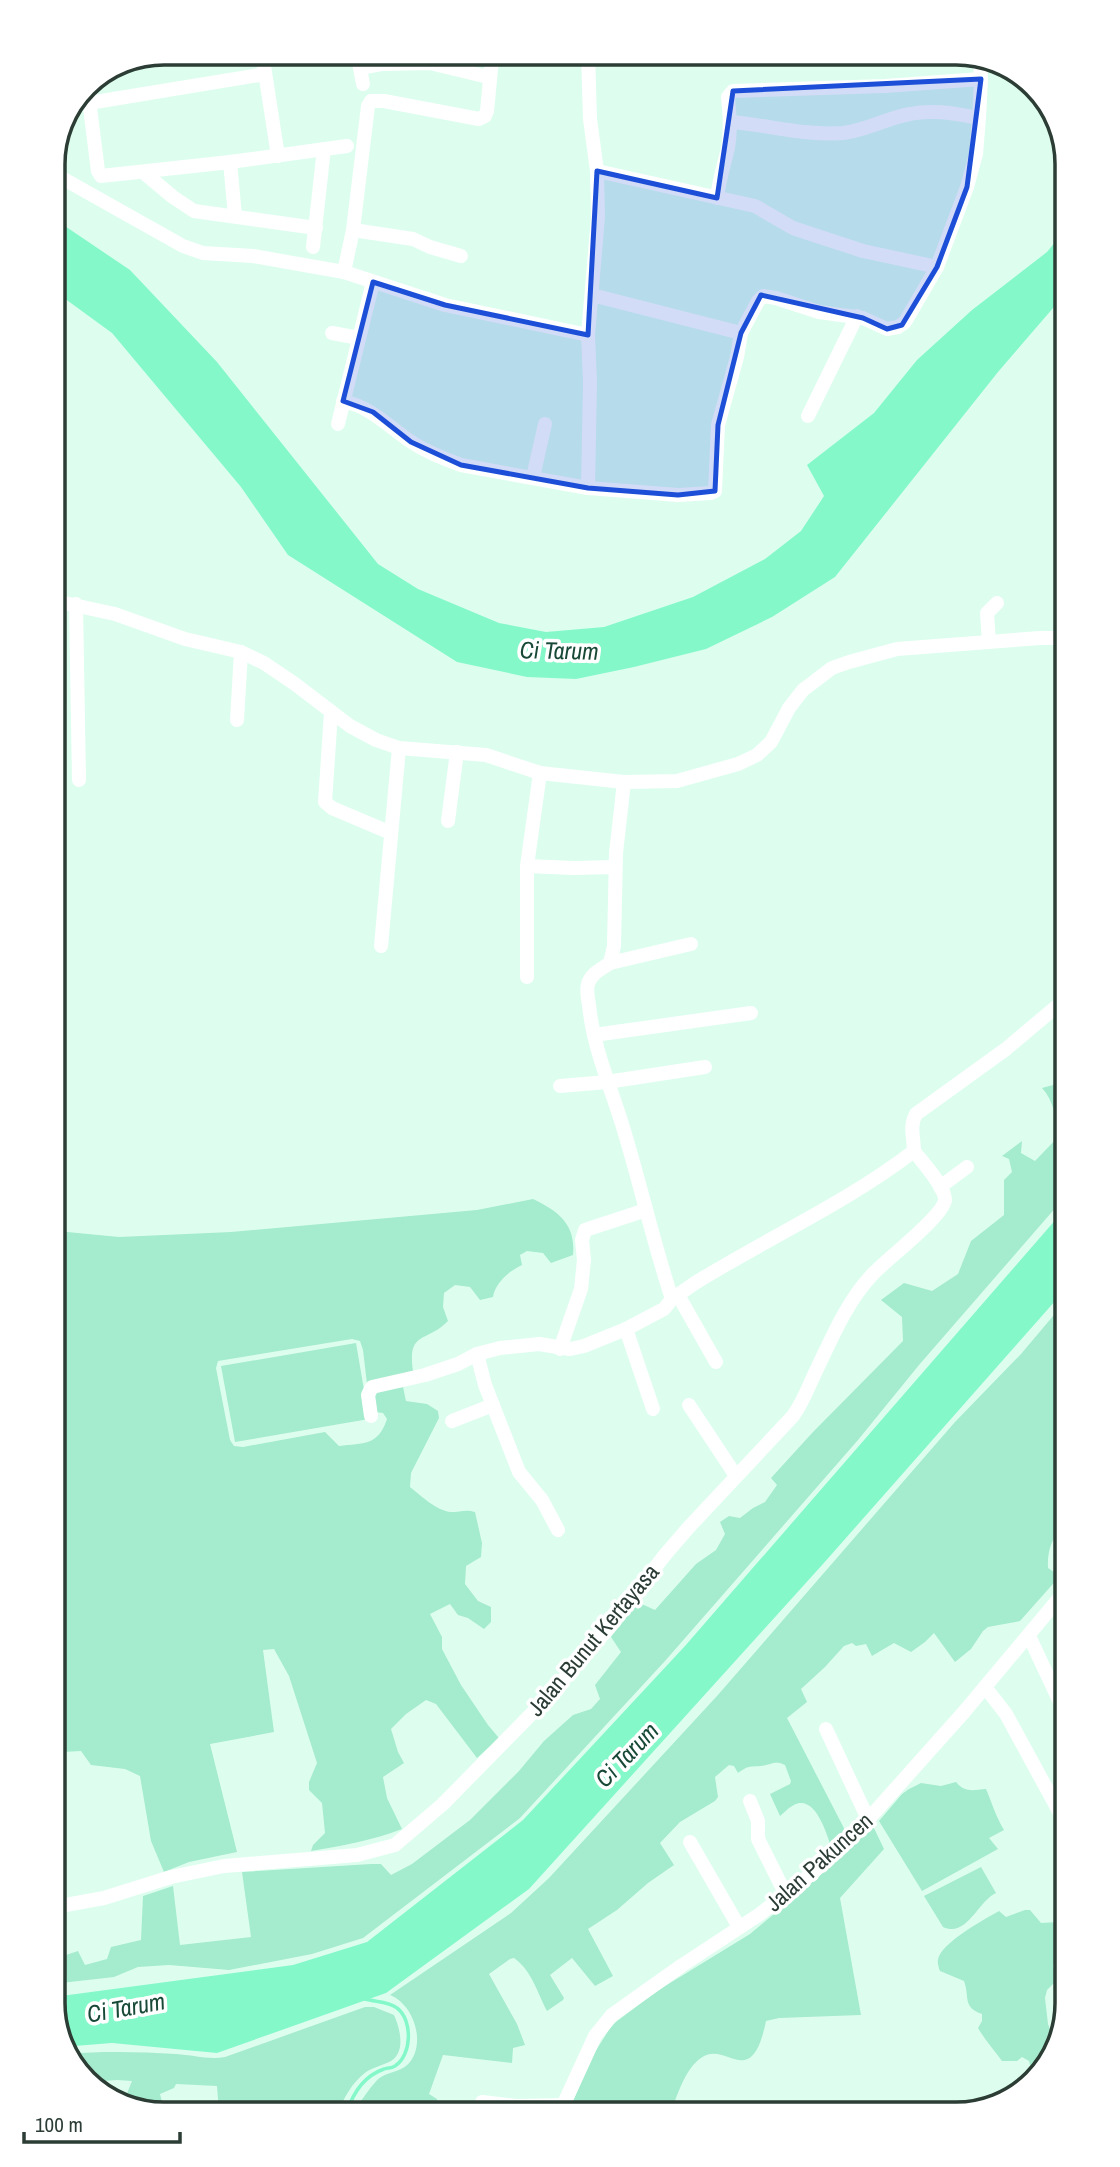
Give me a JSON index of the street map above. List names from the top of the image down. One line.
{"streets":{"street":["Jalan Bunut Kertayasa","Jalan Pakuncen"]},"water":["Ci Tarum"],"scale_bar":"100 m"}
